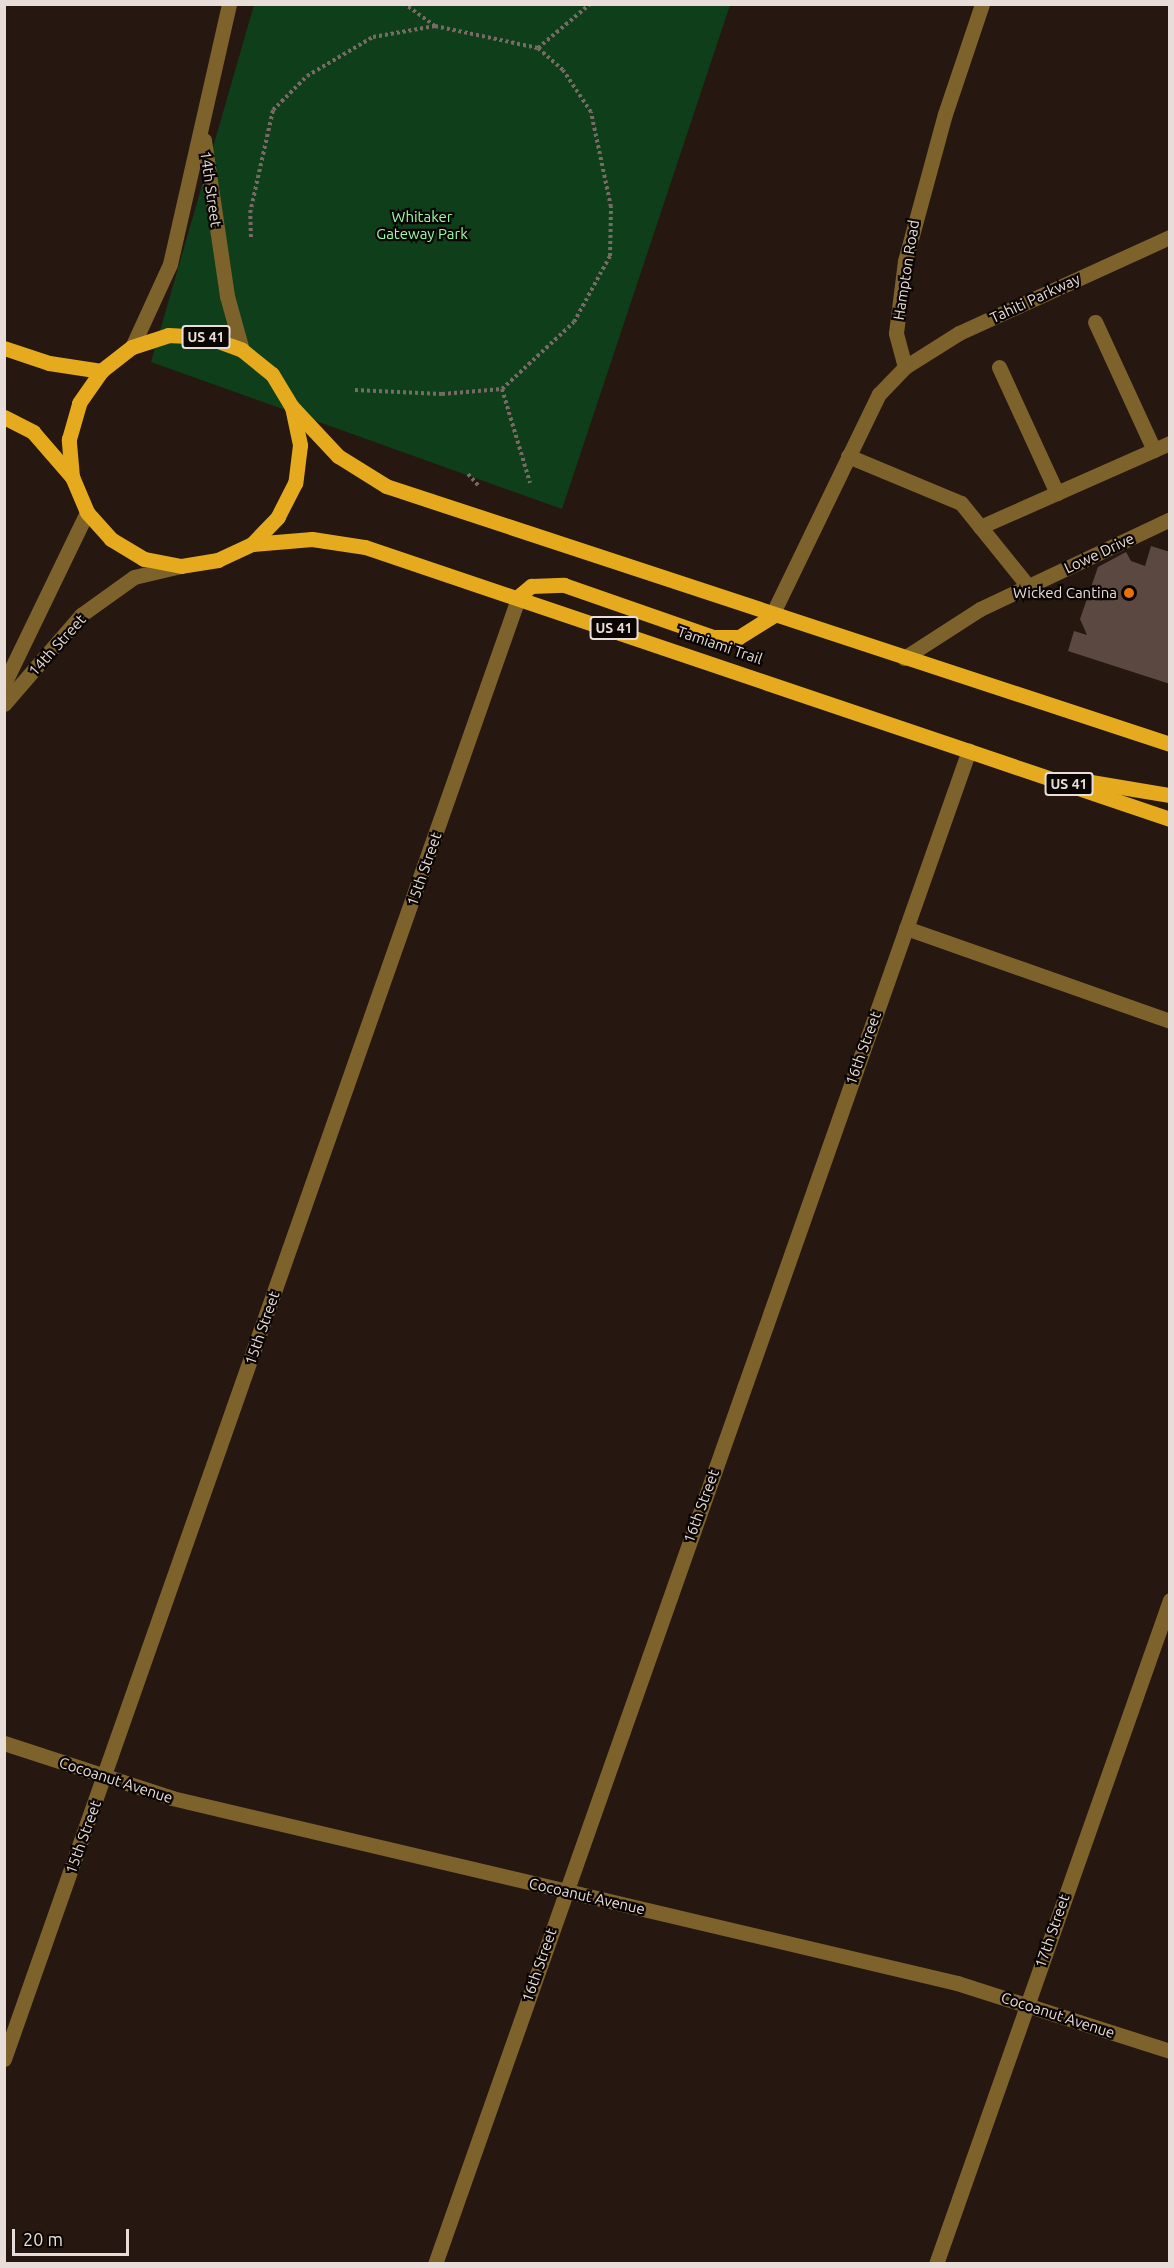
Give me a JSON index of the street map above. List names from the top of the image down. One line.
{"streets":{"main road":["US 41","Tamiami Trail"],"street":["14th Street","Hampton Road","Tahiti Parkway","Lowe Drive","15th Street","16th Street","Cocoanut Avenue","17th Street"]},"crossings":[["14th Street","Tamiami Trail"],["Hampton Road","Tahiti Parkway"],["Lowe Drive","Tamiami Trail"],["Tamiami Trail","15th Street"],["Tamiami Trail","16th Street"],["15th Street","Cocoanut Avenue"],["16th Street","Cocoanut Avenue"],["Cocoanut Avenue","17th Street"]],"parks":["Whitaker Gateway Park"],"places":["Wicked Cantina"],"scale_bar":"20 m"}
